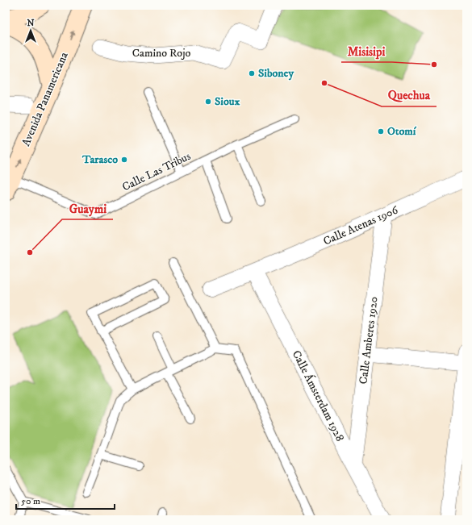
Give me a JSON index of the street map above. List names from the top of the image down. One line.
{"streets":{"street":["Camino Rojo","Avenida Panamericana","Calle Atenas 1906","Calle Amberes 1920","Calle Ámsterdam 1928"],"lane":["Calle Las Tribus"]},"crossings":[["Avenida Panamericana","Calle Las Tribus"],["Calle Atenas 1906","Calle Amberes 1920"],["Calle Atenas 1906","Calle Ámsterdam 1928"],["Calle Amberes 1920","Calle Ámsterdam 1928"]],"one_way":["Avenida Panamericana"],"places":["Misisipi","Siboney","Quechua","Sioux","Otomí","Tarasco","Guaymi"],"scale_bar":"50 m","north":"top"}
